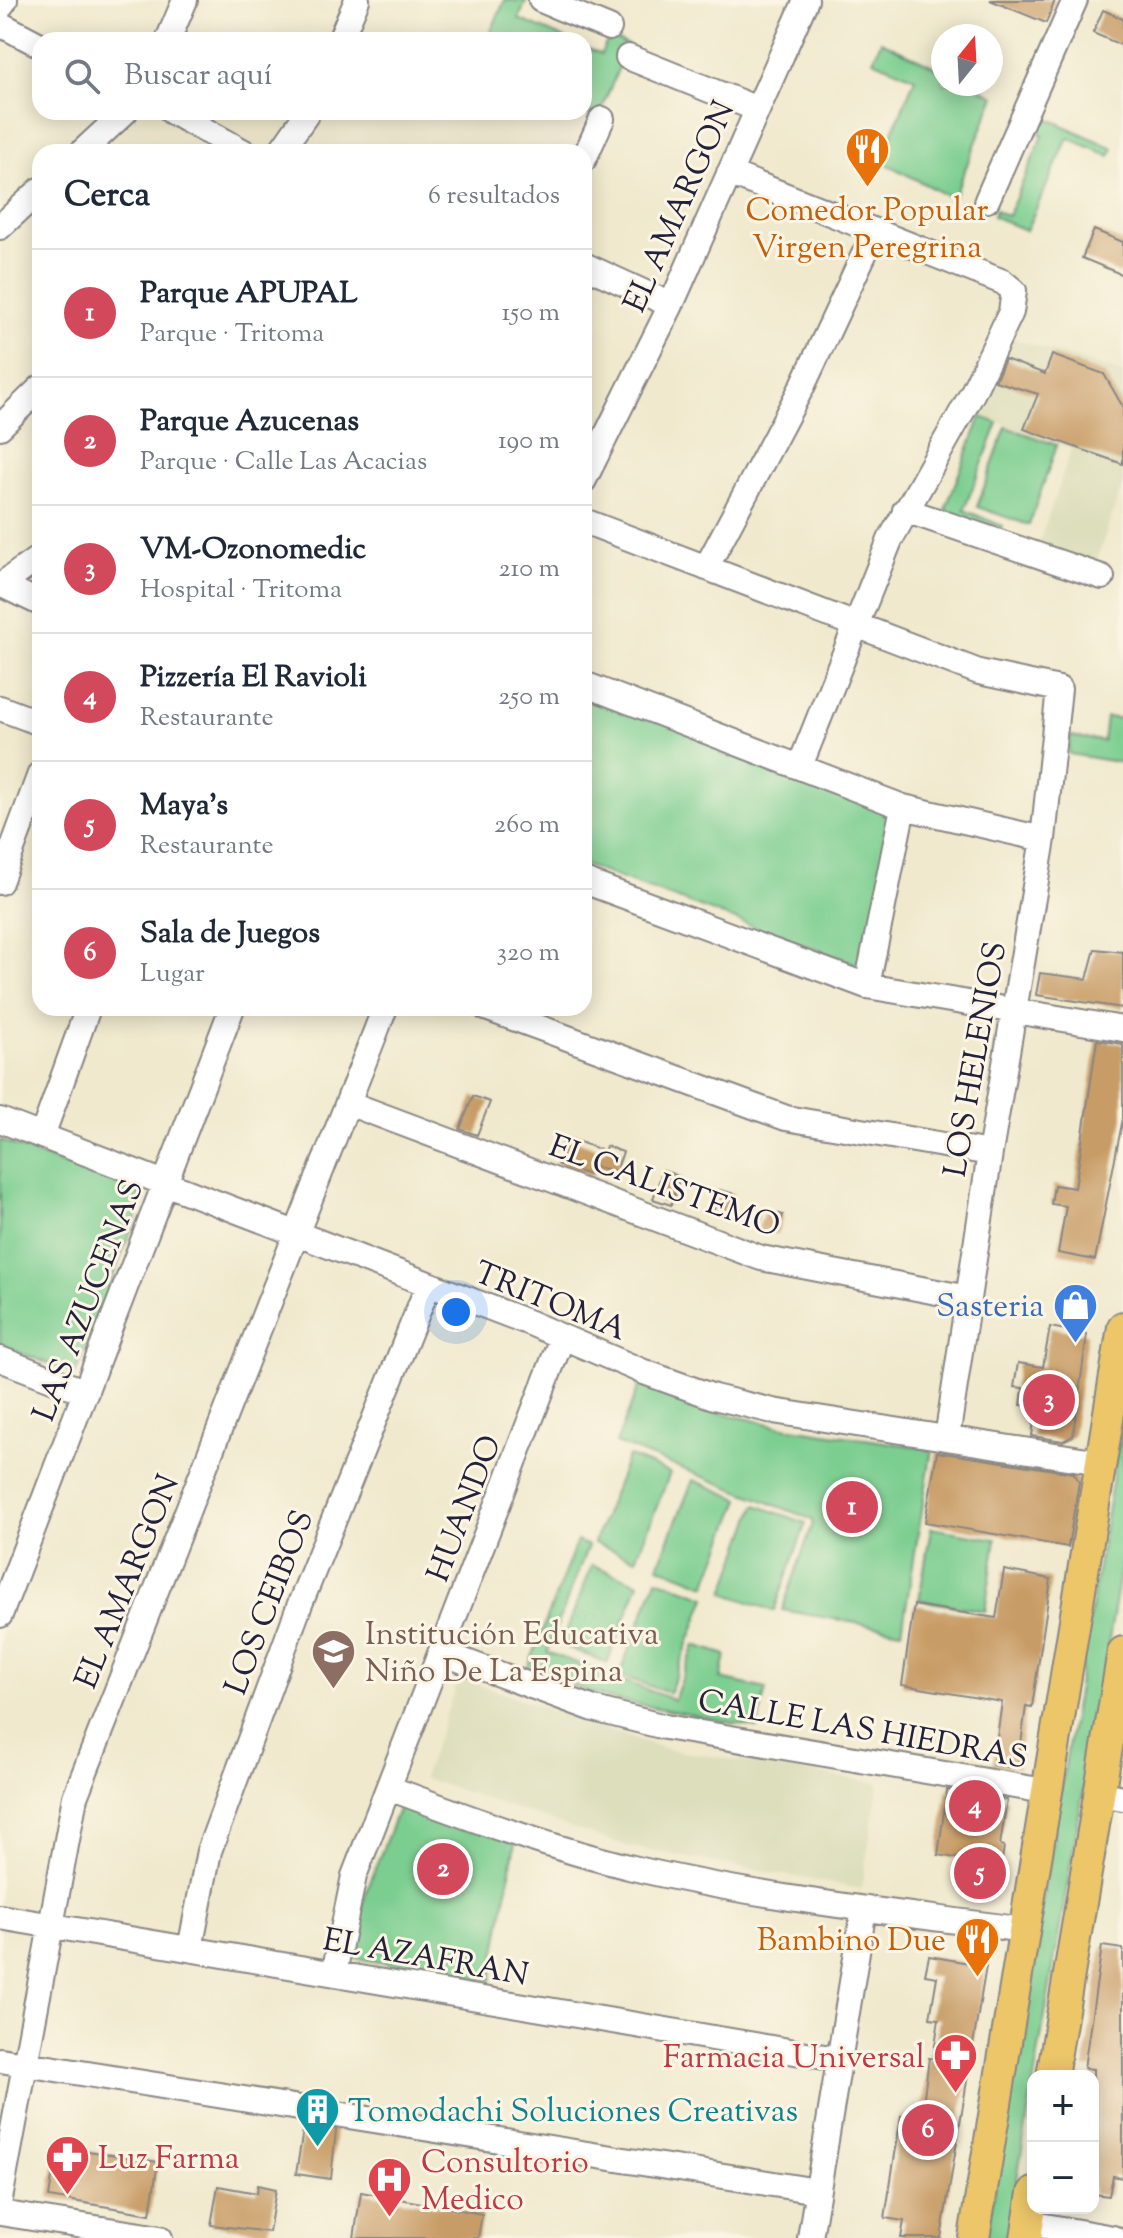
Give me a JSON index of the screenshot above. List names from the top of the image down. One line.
{"streets":{"street":["EL AMARGON","LOS HELENIOS","EL CALISTEMO","LAS AZUCENAS","TRITOMA","HUANDO","LOS CEIBOS","CALLE LAS HIEDRAS","EL AZAFRAN"]},"crossings":[["EL AMARGON","EL CALISTEMO"],["EL AMARGON","TRITOMA"],["EL AMARGON","EL AZAFRAN"],["LOS HELENIOS","EL CALISTEMO"],["LOS HELENIOS","TRITOMA"],["LAS AZUCENAS","TRITOMA"],["TRITOMA","HUANDO"],["TRITOMA","LOS CEIBOS"],["HUANDO","CALLE LAS HIEDRAS"],["HUANDO","EL AZAFRAN"],["LOS CEIBOS","EL AZAFRAN"]],"places":{"restaurant":["Comedor Popular Virgen Peregrina","Bambino Due"],"shop":["Sasteria"],"school or university":["Institución Educativa Niño De La Espina"],"pharmacy":["Farmacia Universal","Luz Farma"],"building":["Tomodachi Soluciones Creativas"],"hospital":["Consultorio Medico"]},"north":"top","page":{"search":"Buscar aquí","heading":["Cerca","6 resultados"],"list":[{"mark":"1","name":"Parque APUPAL","note":"Parque · Tritoma","value":"150 m"},{"mark":"2","name":"Parque Azucenas","note":"Parque · Calle Las Acacias","value":"190 m"},{"mark":"3","name":"VM-Ozonomedic","note":"Hospital · Tritoma","value":"210 m"},{"mark":"4","name":"Pizzería El Ravioli","note":"Restaurante","value":"250 m"},{"mark":"5","name":"Maya's","note":"Restaurante","value":"260 m"},{"mark":"6","name":"Sala de Juegos","note":"Lugar","value":"320 m"}],"pins":["3","1","4","2","5","6"],"map_buttons":["+","−"]}}
